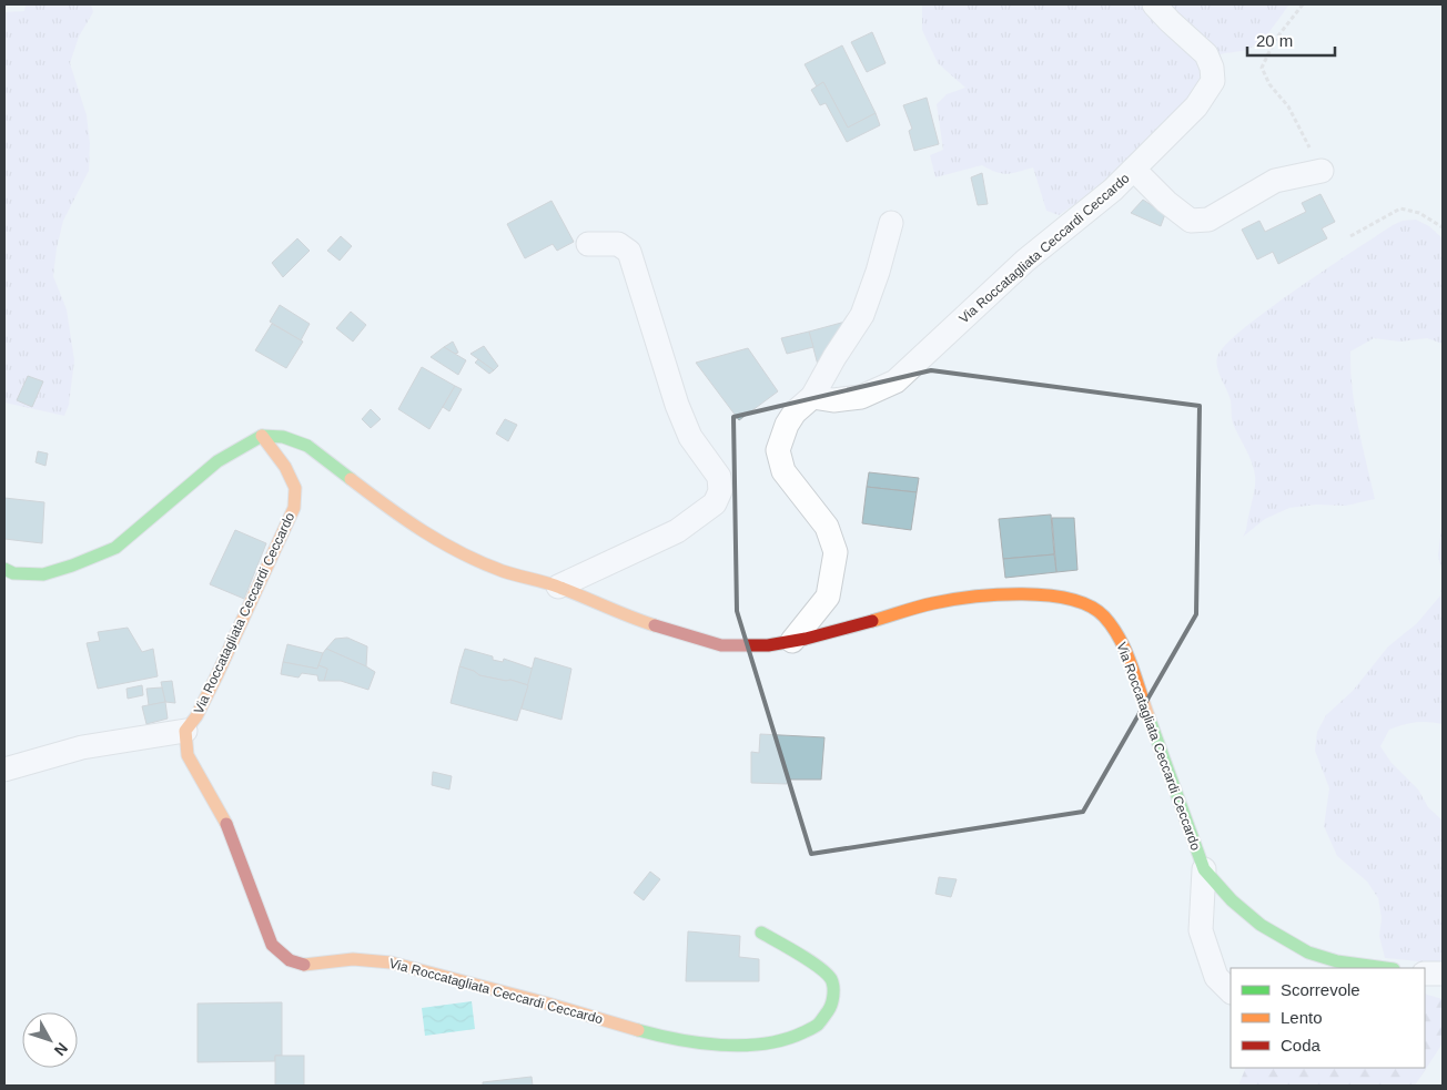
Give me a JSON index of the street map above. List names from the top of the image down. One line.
{"streets":{"street":["Via Roccatagliata Ceccardi Ceccardo"]},"legend":["Scorrevole","Lento","Coda"],"scale_bar":"20 m","north":"bottom right"}
